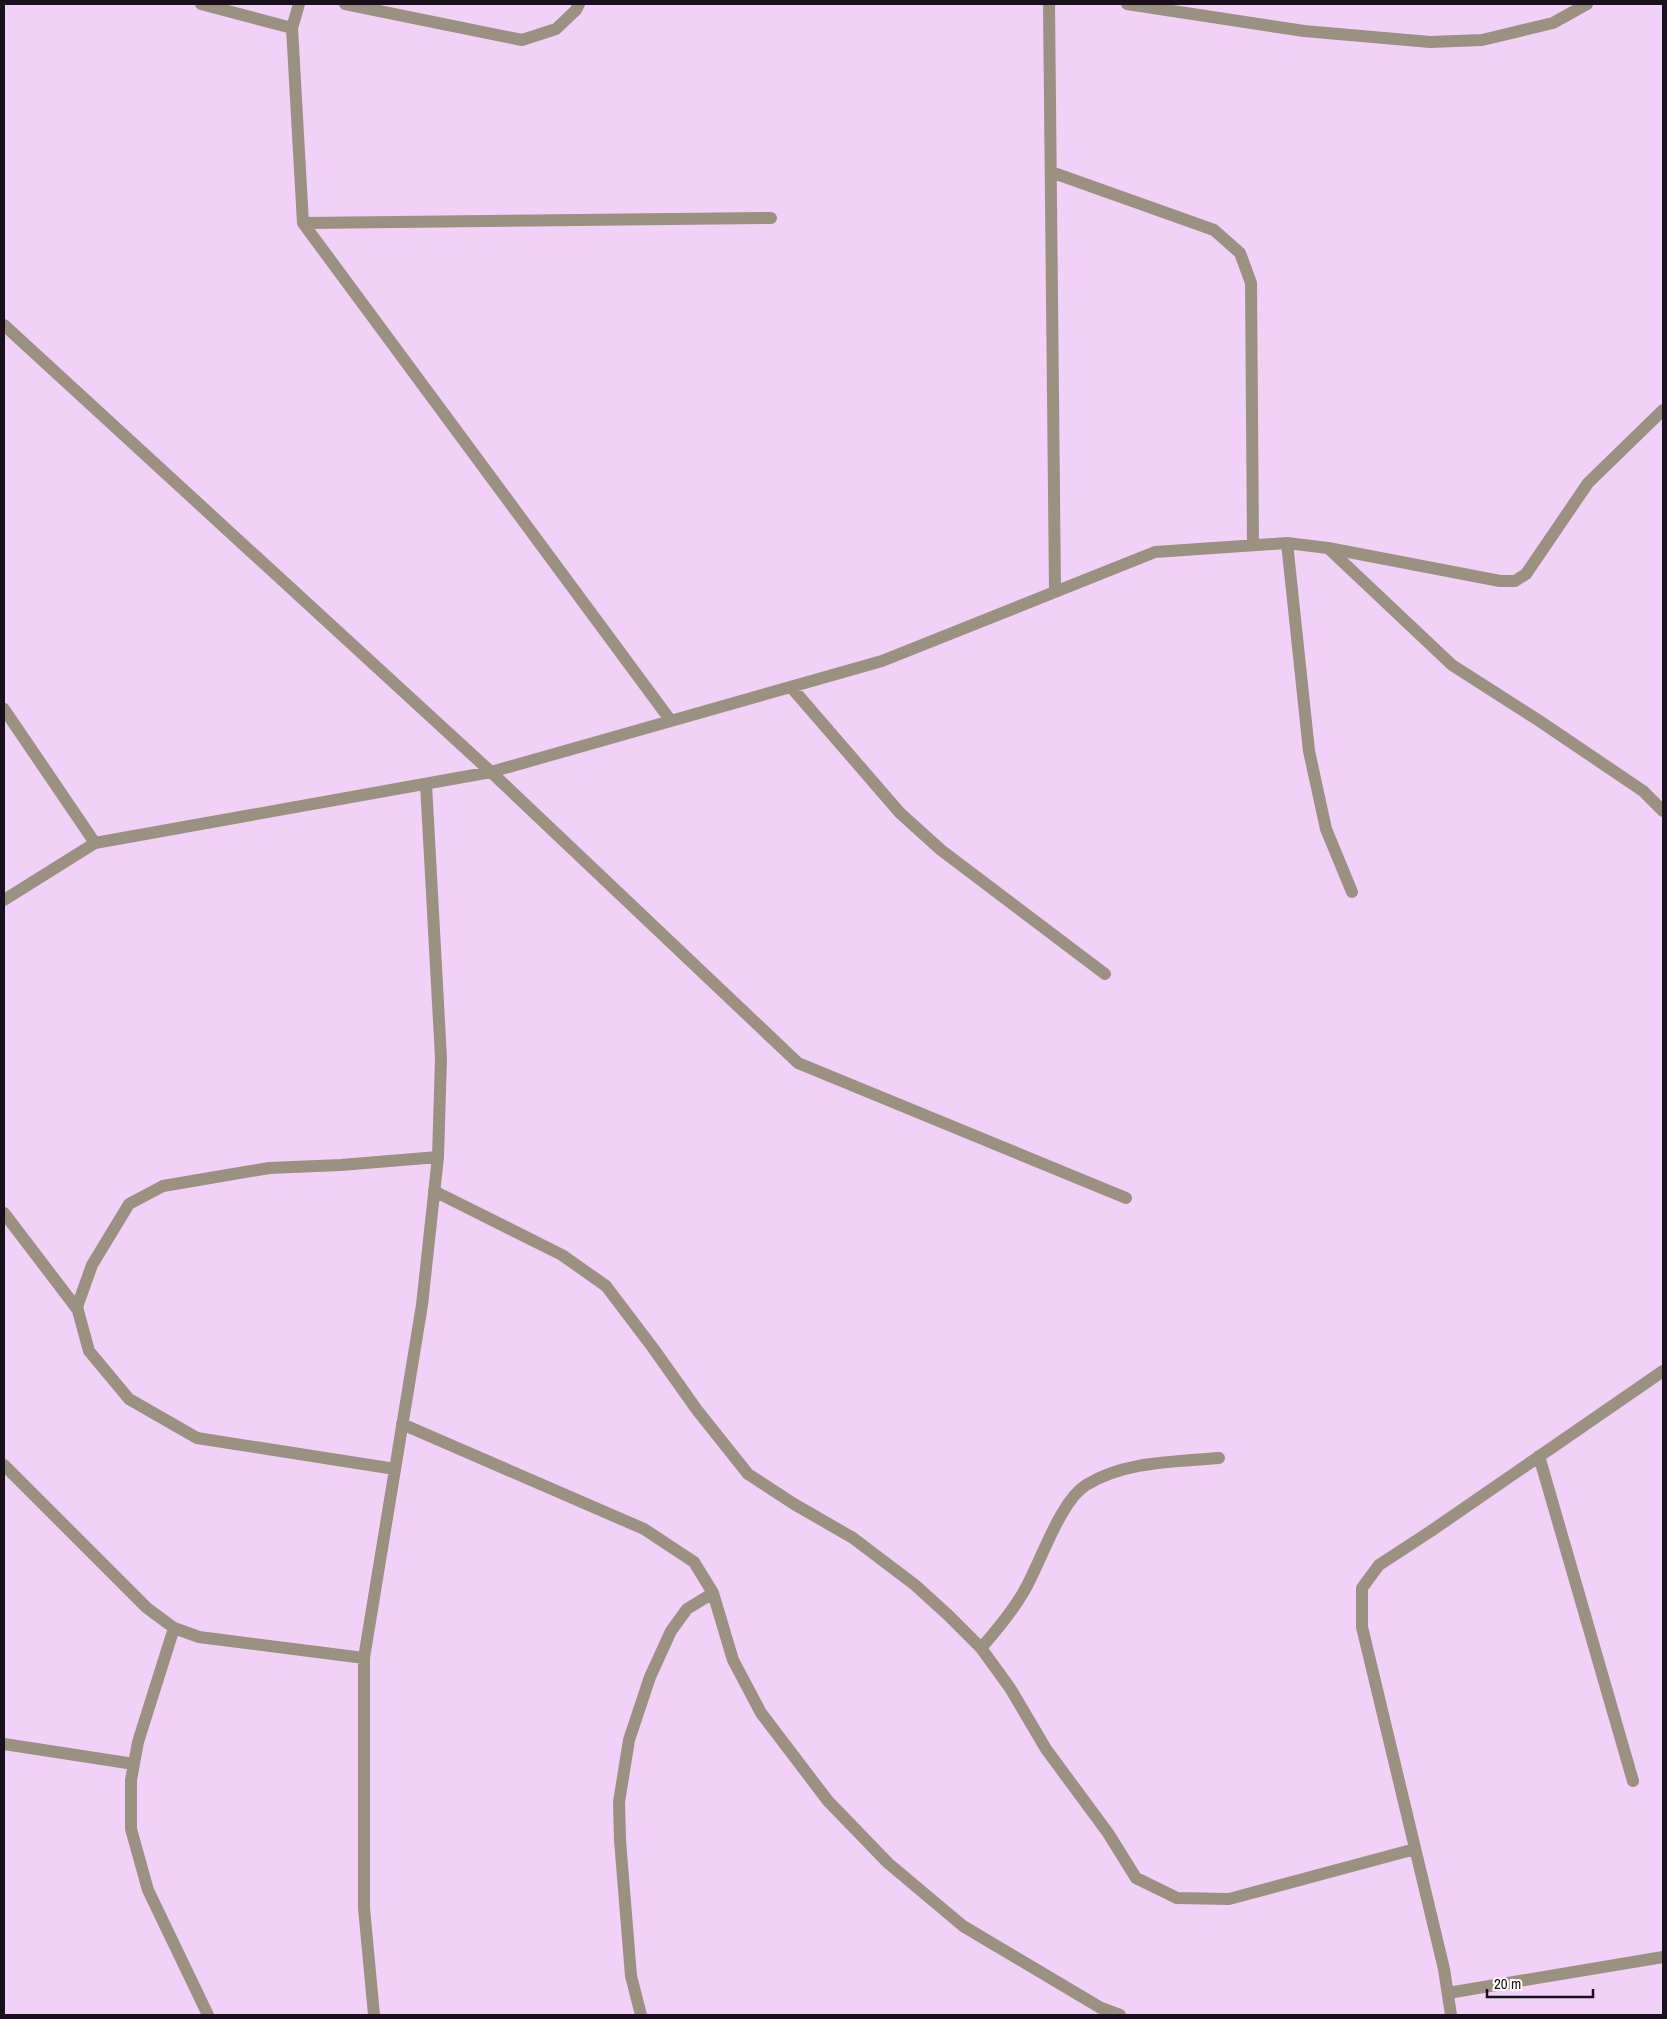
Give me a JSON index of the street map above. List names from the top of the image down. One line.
{"scale_bar":"20 m"}
